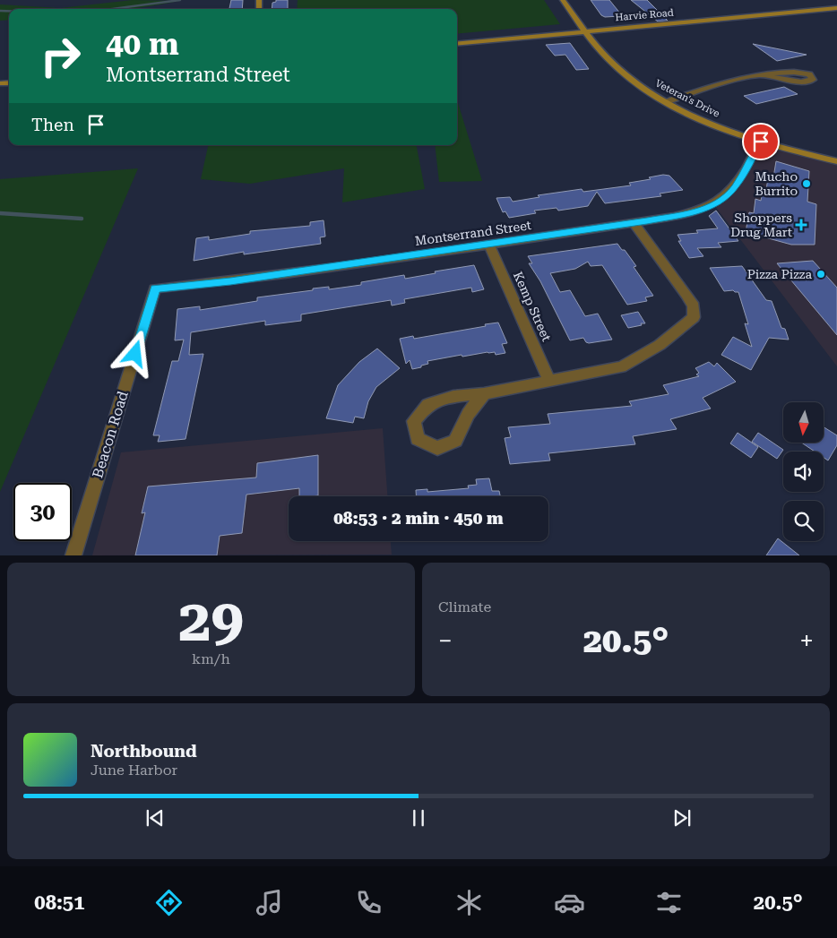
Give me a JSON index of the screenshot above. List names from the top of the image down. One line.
{"streets":{"street":["Harvie Road","Veteran's Drive","Montserrand Street","Kemp Street","Beacon Road"]},"crossings":[["Harvie Road","Veteran's Drive"],["Veteran's Drive","Montserrand Street"],["Montserrand Street","Kemp Street"],["Montserrand Street","Beacon Road"]],"places":{"other":["Mucho Burrito","Pizza Pizza"],"health":["Shoppers Drug Mart"]},"north":"bottom","page":{"turn":["40 m","Montserrand Street"],"then":"Then","limit":"30","trip":"08:53 · 2 min · 450 m","tile":[["29","km/h"],"Climate"],"heat":["−","20.5°","+"],"song":["Northbound","June Harbor"],"tabs":["08:51","20.5°"]}}
